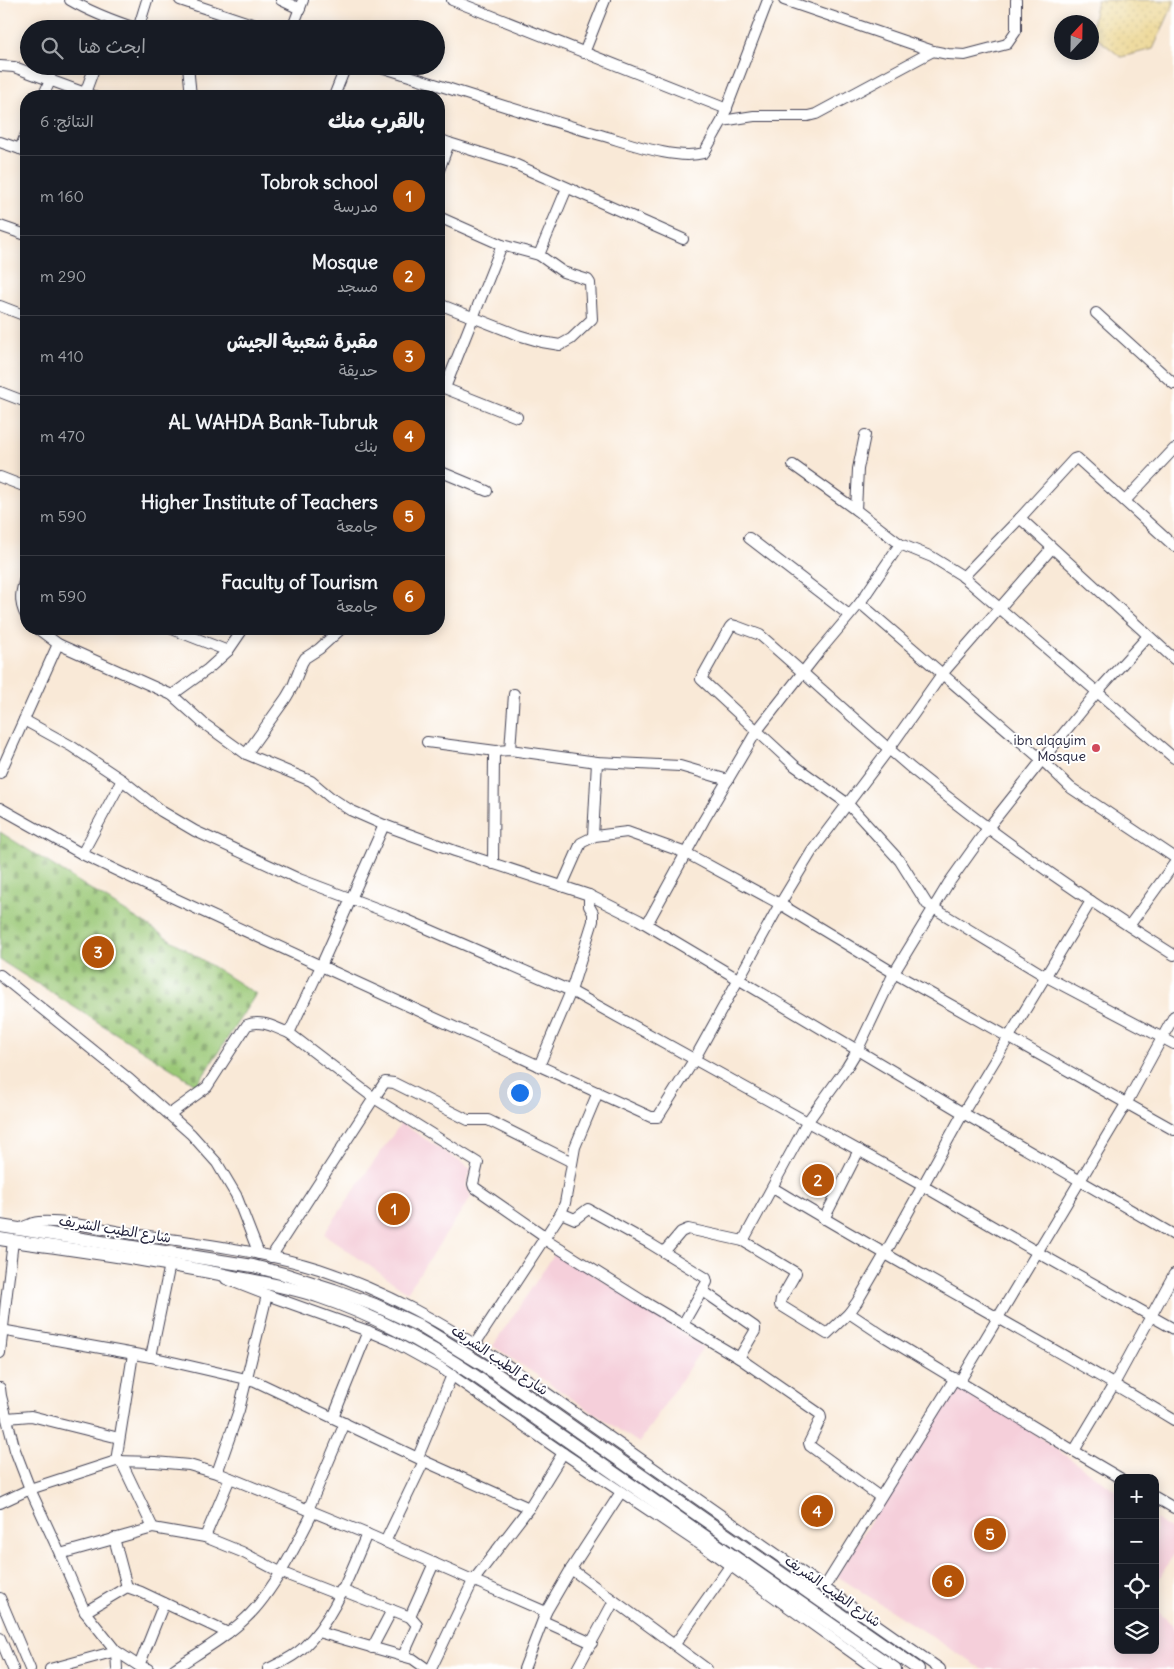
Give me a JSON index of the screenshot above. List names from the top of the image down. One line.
{"streets":{"main road":["شارع الطيب الشريف"]},"places":["ibn alqayim Mosque"],"north":"top","page":{"search":"ابحث هنا","heading":["بالقرب منك","النتائج: 6"],"list":[{"mark":"1","name":"Tobrok school","note":"مدرسة","value":"160 m"},{"mark":"2","name":"Mosque","note":"مسجد","value":"290 m"},{"mark":"3","name":"مقبرة شعبية الجيش","note":"حديقة","value":"410 m"},{"mark":"4","name":"AL WAHDA Bank-Tubruk","note":"بنك","value":"470 m"},{"mark":"5","name":"Higher Institute of Teachers","note":"جامعة","value":"590 m"},{"mark":"6","name":"Faculty of Tourism","note":"جامعة","value":"590 m"}],"pins":["3","2","1","4","5","6"],"map_buttons":["+","−"]}}
